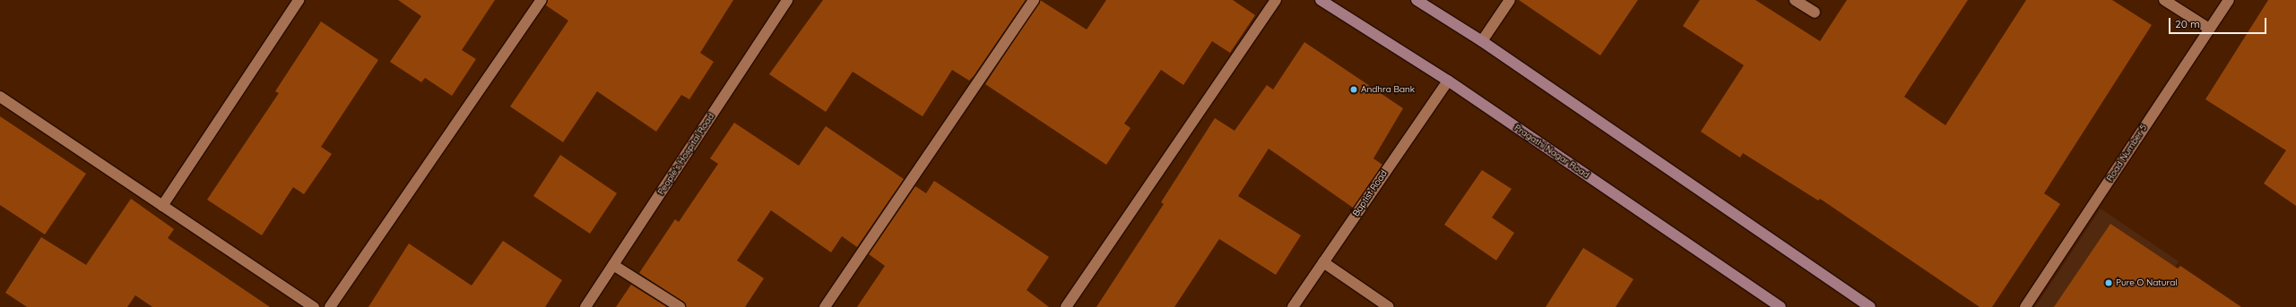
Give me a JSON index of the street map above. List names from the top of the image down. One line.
{"streets":{"main road":["Pragathi Nagar Road"],"street":["Road Number 5","People's Hospital Road","Baptist Road"]},"crossings":[["Pragathi Nagar Road","Baptist Road"]],"places":["Andhra Bank","Pure O Natural"],"scale_bar":"20 m"}
